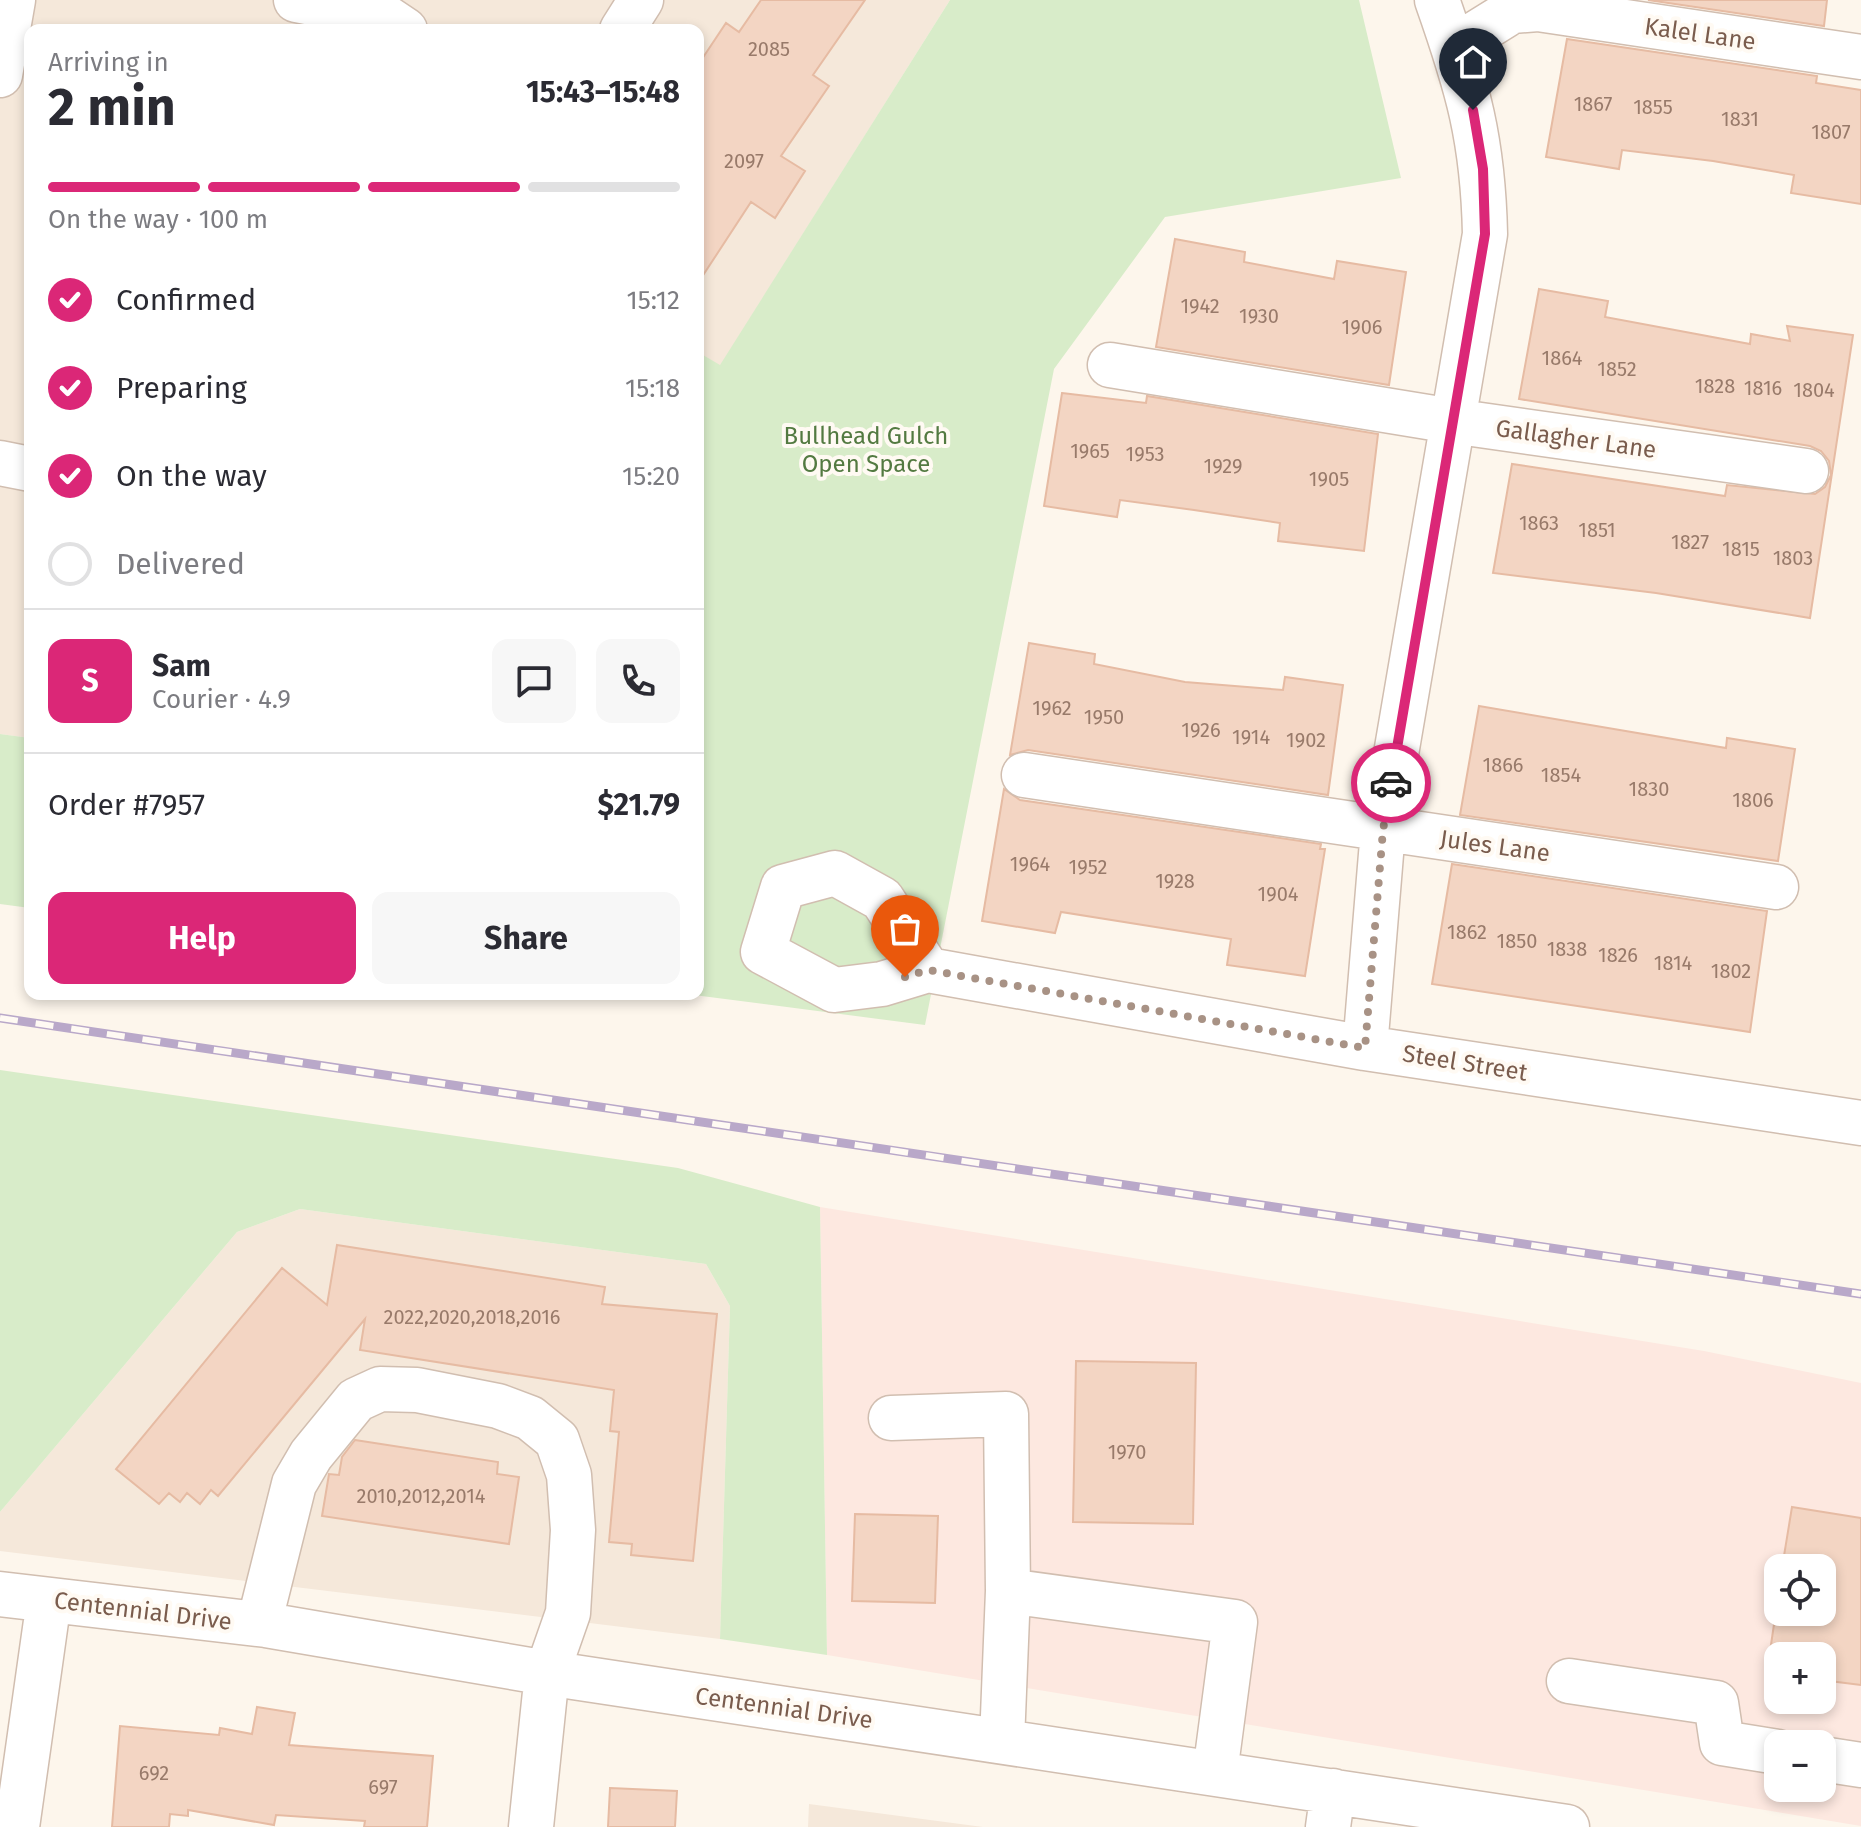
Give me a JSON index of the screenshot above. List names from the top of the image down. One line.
{"streets":{"street":["Kalel Lane","Gallagher Lane","Jules Lane","Steel Street","Centennial Drive"]},"parks":["Bullhead Gulch Open Space"],"house_numbers":["2085","1867","1855","1831","1807","2097","1942","1930","1906","1864","1852","1828","1816","1804","1965","1953","1929","1905","1863","1851","1827","1815","1803","1962","1950","1926","1914","1902","1866","1854","1830","1806","1964","1952","1928","1904","1862","1850","1838","1826","1814","1802","2022,2020,2018,2016","1970","2010,2012,2014","692","697"],"page":{"heading":["2 min","Arriving in","15:43–15:48"],"panel":["Sam","Courier · 4.9","Order #7957","$21.79"],"bar":"On the way · 100 m","list":[["Confirmed","15:12"],["Preparing","15:18"],["On the way","15:20"],"Delivered"],"round":"S","buttons":["Help","Share"],"map_buttons":["+","−"]}}
